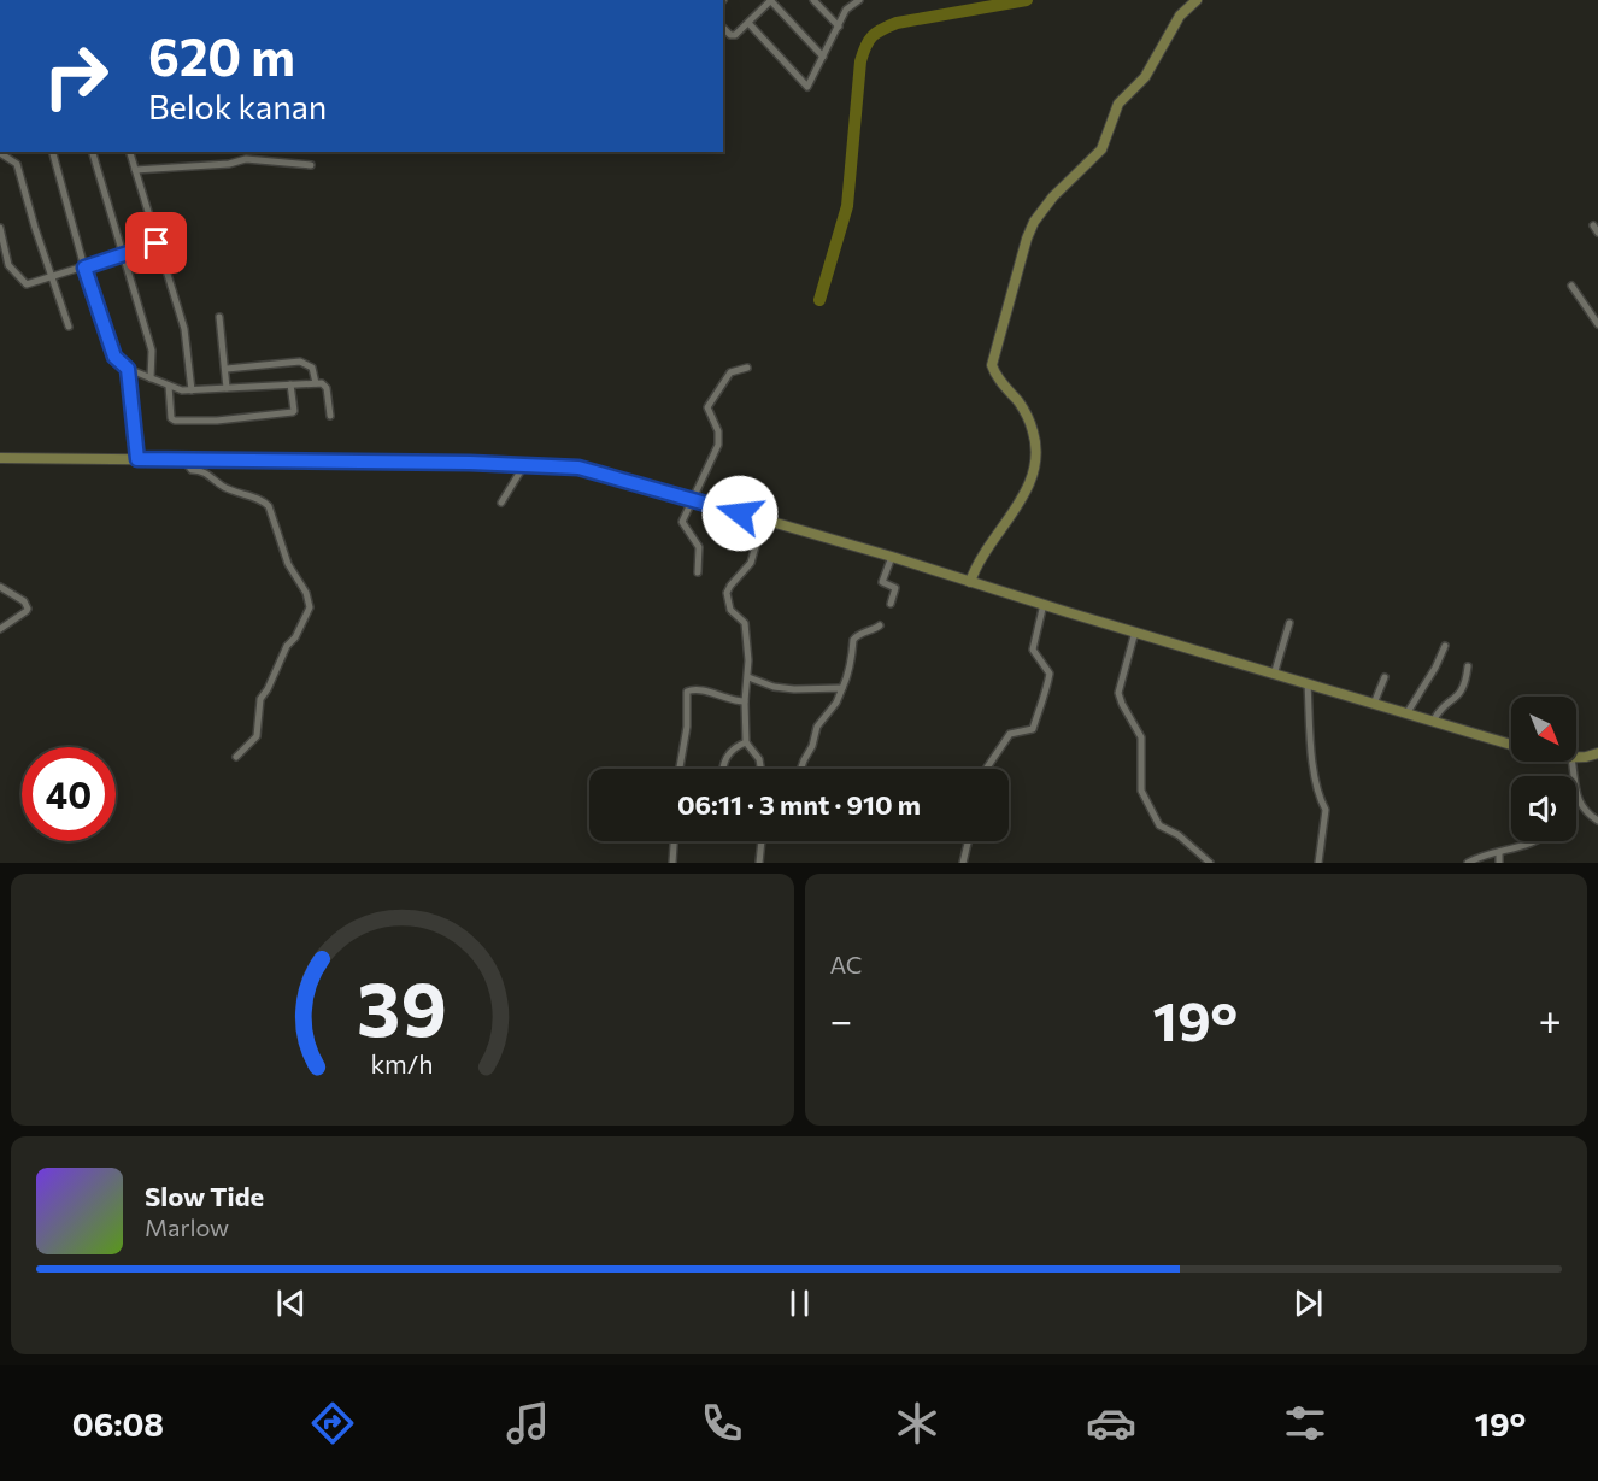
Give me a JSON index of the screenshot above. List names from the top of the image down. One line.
{"north":"bottom right","page":{"turn":["620 m","Belok kanan"],"limit":"40","trip":"06:11 · 3 mnt · 910 m","tile":"AC","heat":["−","19°","+"],"song":["Slow Tide","Marlow"],"tabs":["06:08","19°"],"gauge":["39","km/h"]}}
